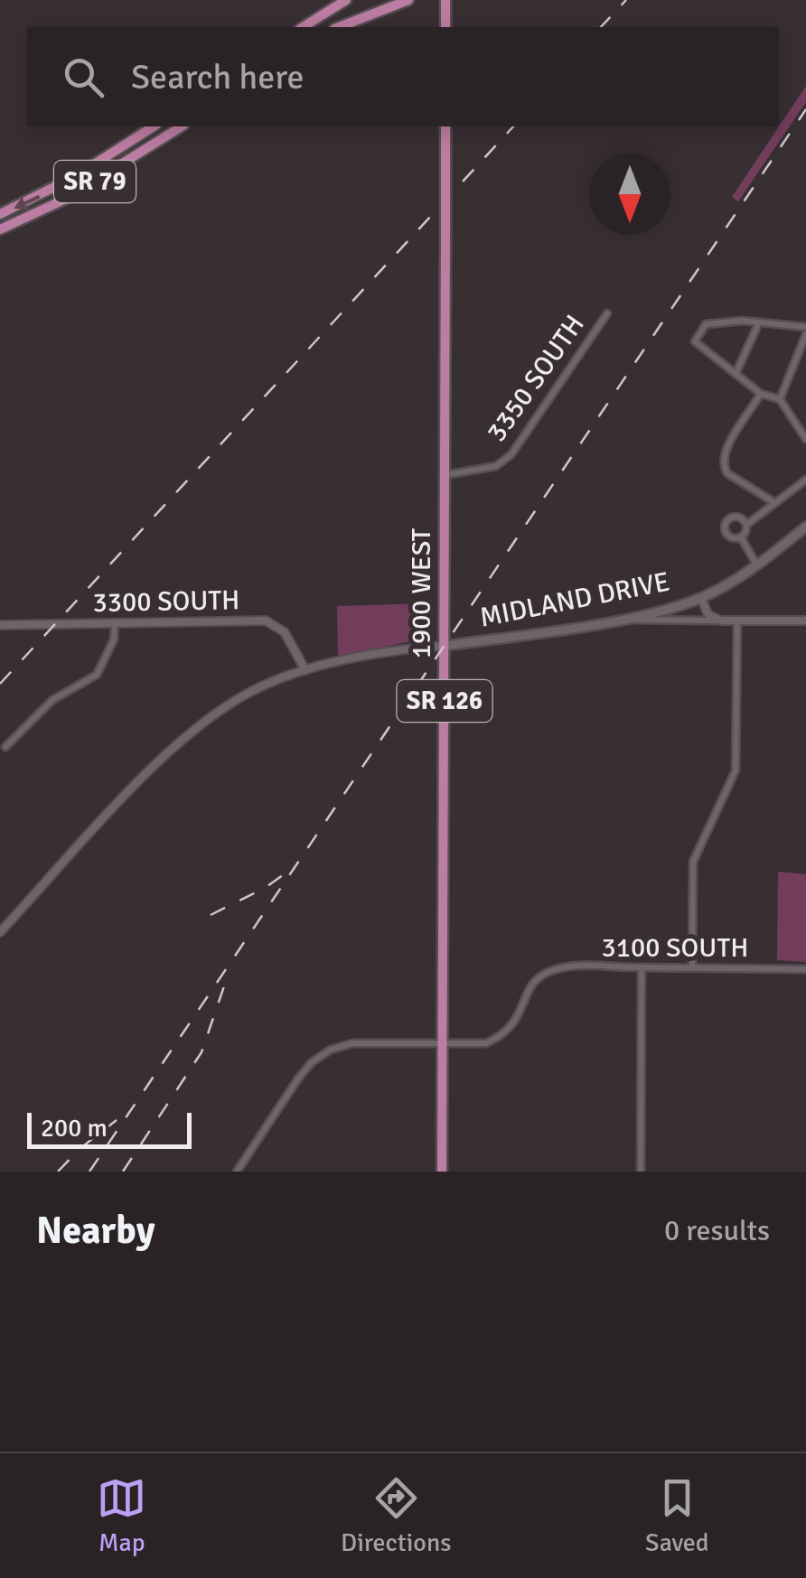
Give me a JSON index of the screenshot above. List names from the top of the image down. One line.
{"streets":{"main road":["SR 79","1900 WEST","MIDLAND DRIVE","SR 126"],"street":["3350 SOUTH","3300 SOUTH","3100 SOUTH"]},"crossings":[["3350 SOUTH","1900 WEST"],["1900 WEST","MIDLAND DRIVE"],["1900 WEST","3100 SOUTH"],["MIDLAND DRIVE","3300 SOUTH"]],"scale_bar":"200 m","north":"bottom","page":{"search":"Search here","scale":"200 m","heading":["Nearby","0 results"],"nav":["Map","Directions","Saved"]}}
